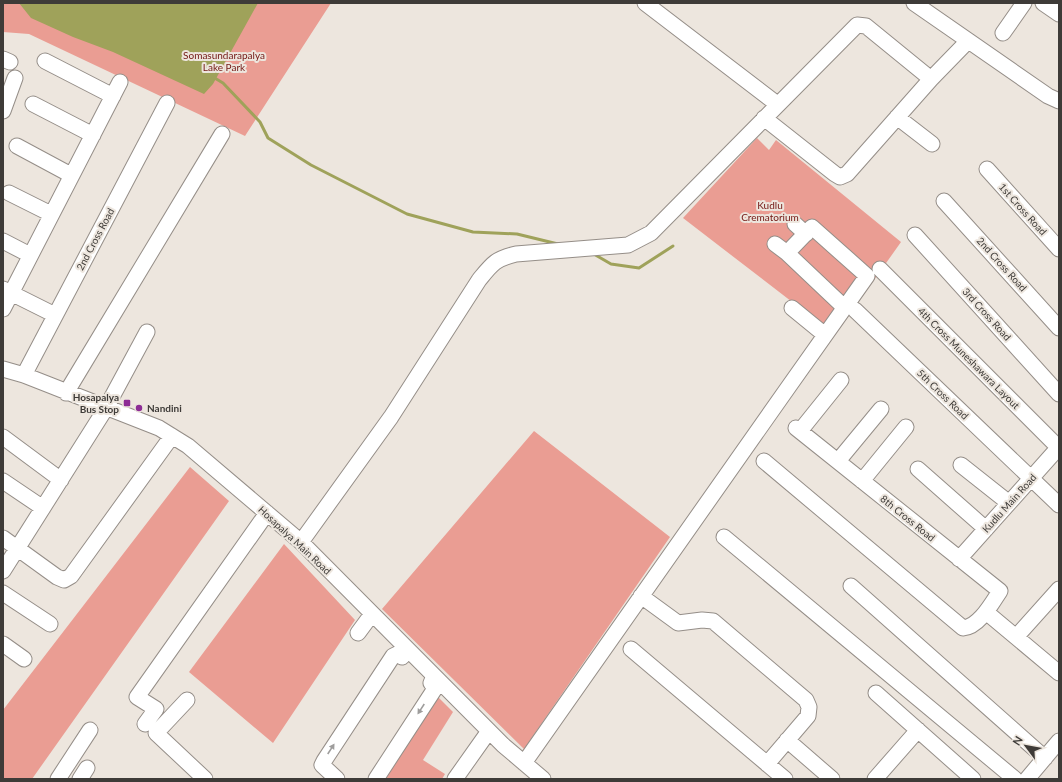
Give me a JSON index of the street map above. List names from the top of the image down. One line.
{"streets":{"street":["1st Cross Road","2nd Cross Road","3rd Cross Road","4th Cross Muneshawara Layout","5th Cross Road","Kudlu Main Road","8th Cross Road","Hosapalya Main Road"]},"crossings":[["2nd Cross Road","Hosapalya Main Road"],["4th Cross Muneshawara Layout","Kudlu Main Road"],["5th Cross Road","Kudlu Main Road"],["Kudlu Main Road","8th Cross Road"]],"parks":["Somasundarapalya Lake Park","Kudlu Crematorium"],"places":{"transit":["Hosapalya Bus Stop"],"other":["Nandini"]},"north":"top left"}
